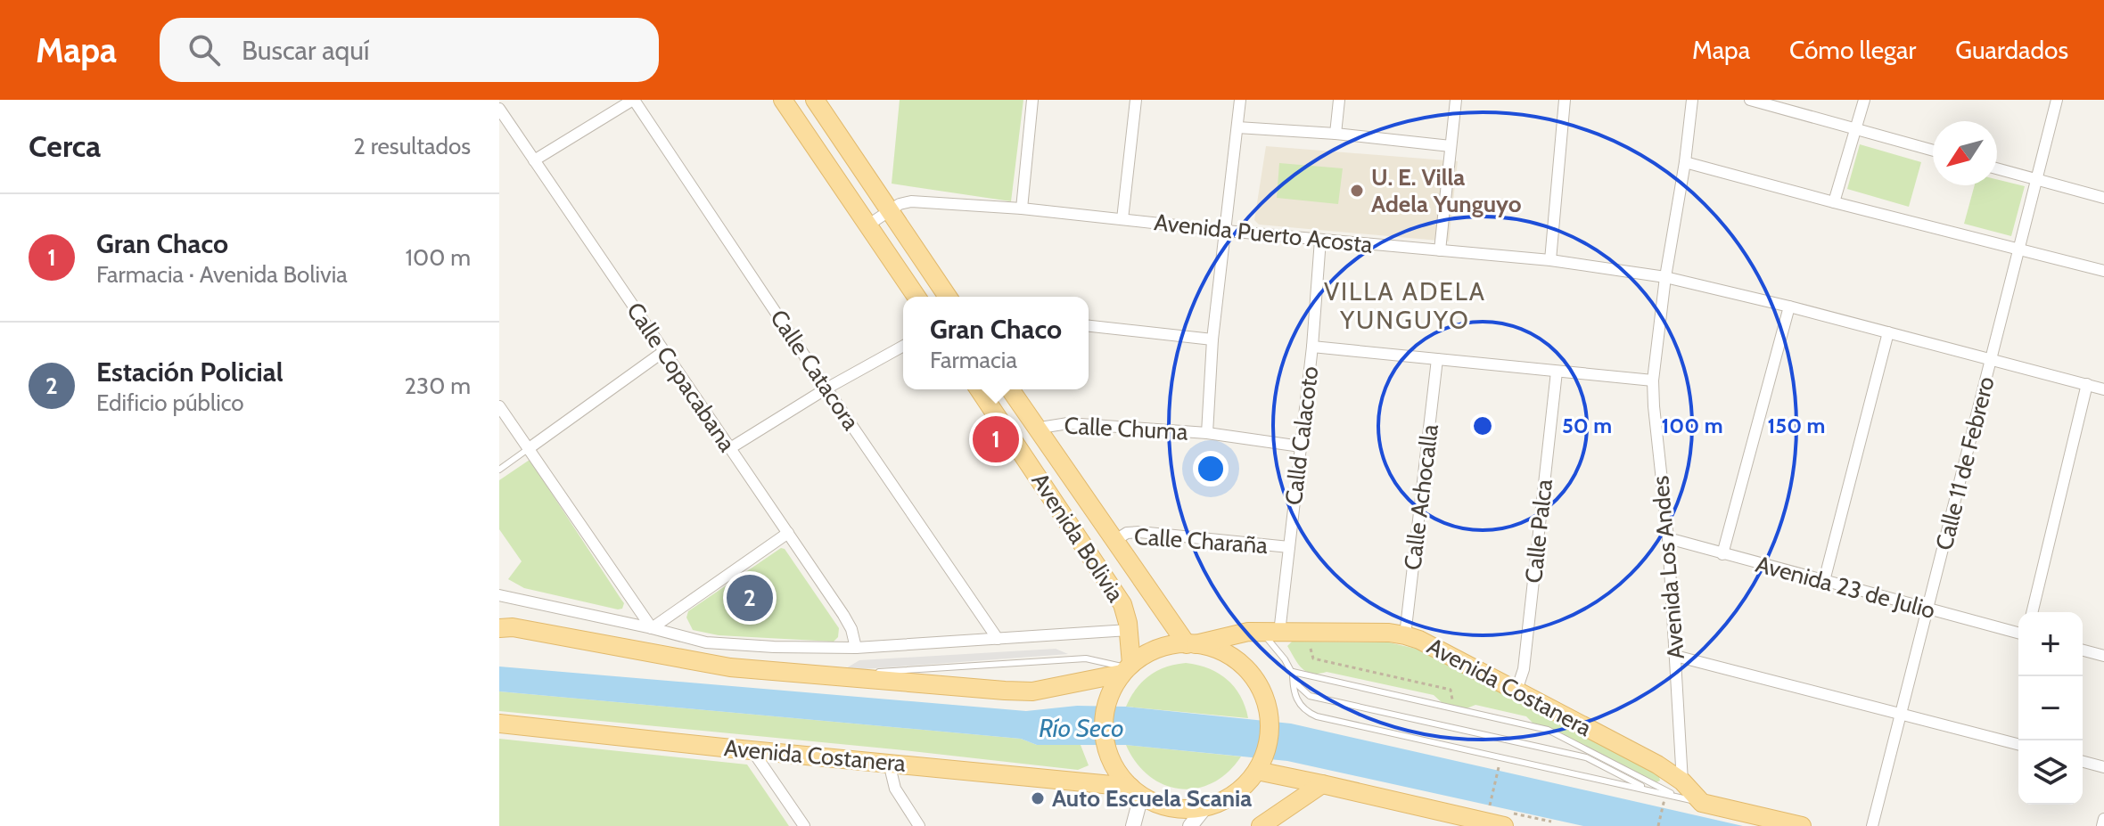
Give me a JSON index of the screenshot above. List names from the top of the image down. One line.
{"streets":{"main road":["Avenida Bolivia","Avenida Costanera"],"street":["Avenida Puerto Acosta","Calle Catacora","Calle Copacabana","Calle Chuma","Calld Calacoto","Calle 11 de Febrero","Calle Achocalla","Calle Palca","Calle Charaña","Avenida Los Andes","Avenida 23 de Julio"]},"crossings":[["Avenida Puerto Acosta","Calld Calacoto"],["Avenida Puerto Acosta","Calle 11 de Febrero"],["Avenida Puerto Acosta","Avenida Los Andes"],["Calle Chuma","Calld Calacoto"],["Calle Chuma","Avenida Bolivia"],["Calld Calacoto","Calle Charaña"],["Calld Calacoto","Avenida Costanera"],["Calle 11 de Febrero","Avenida 23 de Julio"],["Calle Achocalla","Avenida Costanera"],["Calle Palca","Avenida Costanera"],["Avenida Bolivia","Calle Charaña"],["Avenida Bolivia","Avenida Costanera"],["Avenida Los Andes","Avenida 23 de Julio"],["Avenida Los Andes","Avenida Costanera"]],"districts":["VILLA ADELA YUNGUYO"],"water":["Río Seco"],"places":["U. E. Villa Adela Yunguyo","Auto Escuela Scania"],"north":"bottom left","page":{"header":"Mapa","search":"Buscar aquí","nav":["Mapa","Cómo llegar","Guardados"],"heading":["Cerca","2 resultados"],"list":[{"mark":"1","name":"Gran Chaco","note":"Farmacia · Avenida Bolivia","value":"100 m"},{"mark":"2","name":"Estación Policial","note":"Edificio público","value":"230 m"}],"popup":["Gran Chaco","Farmacia"],"pins":["1","2"],"map_buttons":["+","−"]},"rings":["50 m","100 m","150 m"]}
